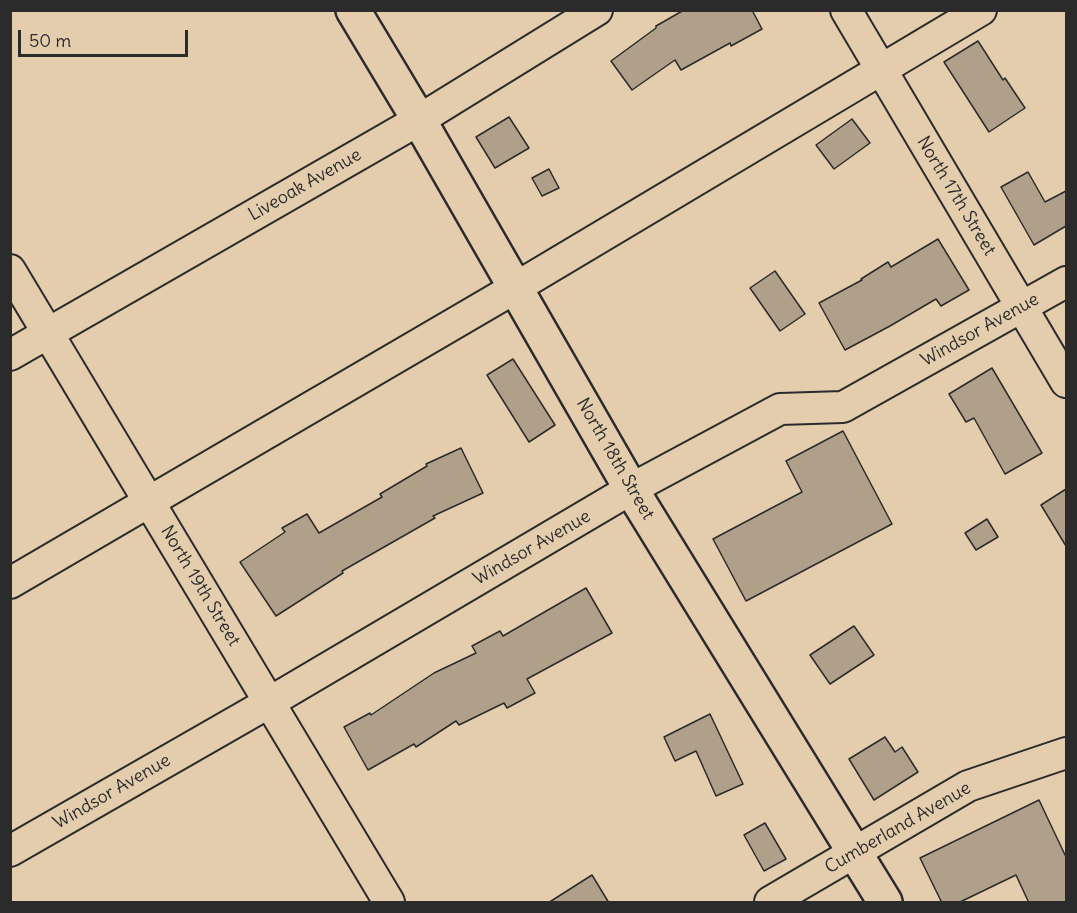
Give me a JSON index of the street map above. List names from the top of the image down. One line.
{"streets":{"main road":["North 18th Street"],"street":["Liveoak Avenue","North 17th Street","Windsor Avenue","North 19th Street","Cumberland Avenue"]},"crossings":[["Liveoak Avenue","North 18th Street"],["Liveoak Avenue","North 19th Street"],["North 17th Street","Windsor Avenue"],["Windsor Avenue","North 18th Street"],["Windsor Avenue","North 19th Street"],["North 18th Street","Cumberland Avenue"]],"scale_bar":"50 m"}
